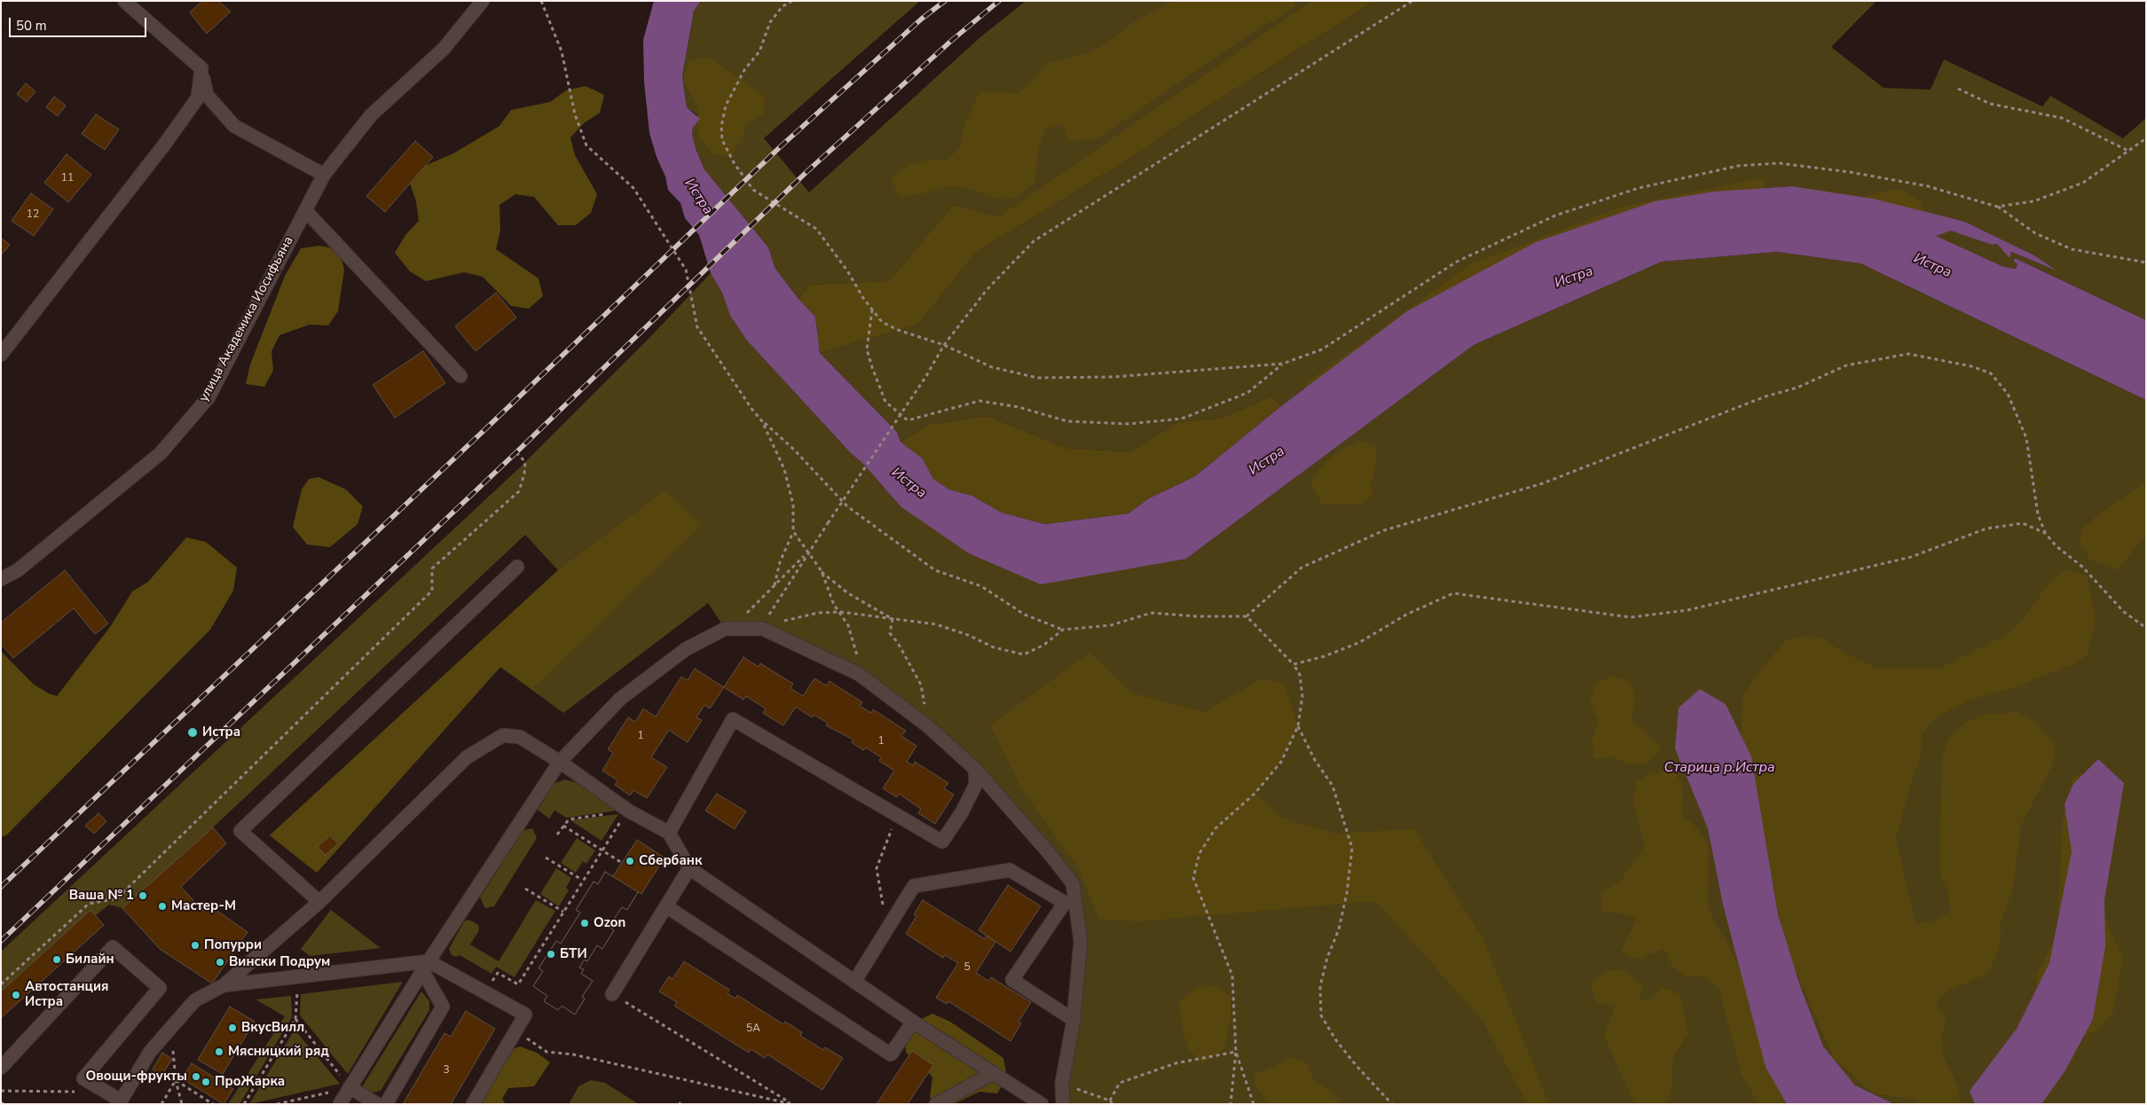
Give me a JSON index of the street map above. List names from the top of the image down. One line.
{"streets":{"street":["улица Академика Иосифьяна"]},"water":["Истра","Старица р.Истра"],"places":["Истра","Сбербанк","Ваша № 1","Мастер-М","Ozon","Попурри","БТИ","Билайн","Вински Подрум","Автостанция Истра","ВкусВилл","Мясницкий ряд","Овощи-фрукты","ПроЖарка"],"house_numbers":["11","12","1","1","5","5А","3"],"scale_bar":"50 m"}
